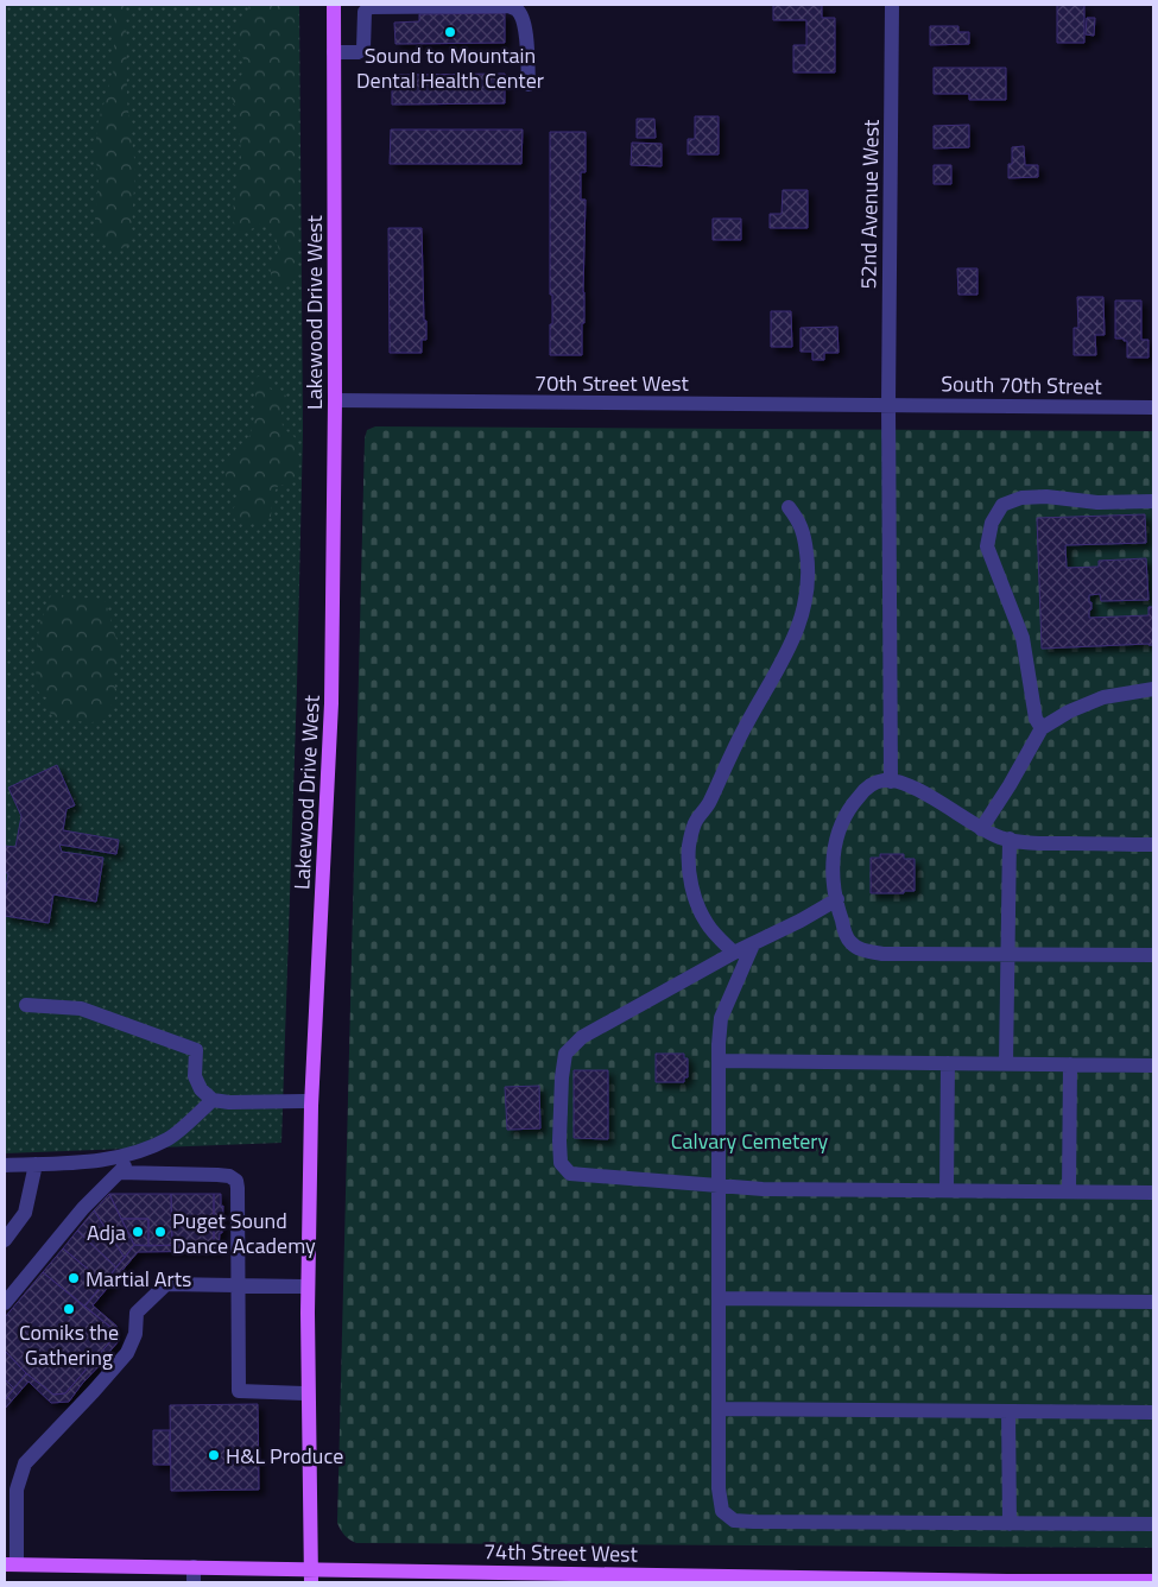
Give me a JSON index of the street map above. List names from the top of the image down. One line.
{"streets":{"main road":["Lakewood Drive West","74th Street West"],"street":["52nd Avenue West","70th Street West","South 70th Street"]},"crossings":[["52nd Avenue West","70th Street West"],["52nd Avenue West","South 70th Street"],["Lakewood Drive West","70th Street West"],["Lakewood Drive West","74th Street West"],["70th Street West","South 70th Street"]],"parks":["Calvary Cemetery"],"places":["Sound to Mountain Dental Health Center","Adja","Puget Sound Dance Academy","Martial Arts","Comiks the Gathering","H&L Produce"]}
